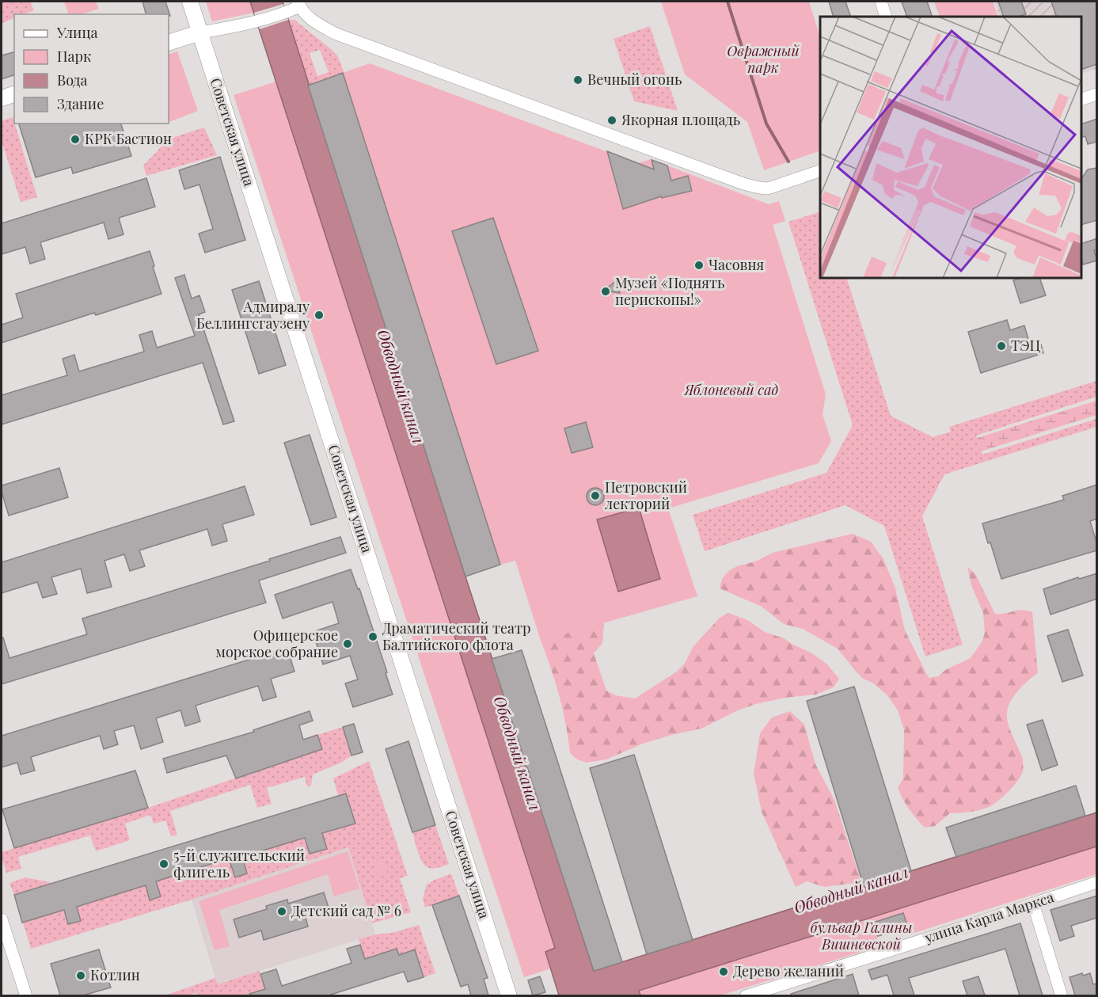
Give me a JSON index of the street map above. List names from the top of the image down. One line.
{"streets":{"street":["Советская улица","улица Карла Маркса"]},"water":["Обводный канал"],"parks":["Овражный парк","Яблоневый сад","бульвар Галины Вишневской"],"places":["Вечный огонь","Якорная площадь","КРК Бастион","Часовня","Музей «Поднять перископы!»","Адмиралу Беллингсгаузену","ТЭЦ","Петровский лекторий","Драматический театр Балтийского флота","Офицерское морское собрание","5-й служительский флигель","Детский сад № 6","Дерево желаний","Котлин"],"legend":["Улица","Парк","Вода","Здание"]}
